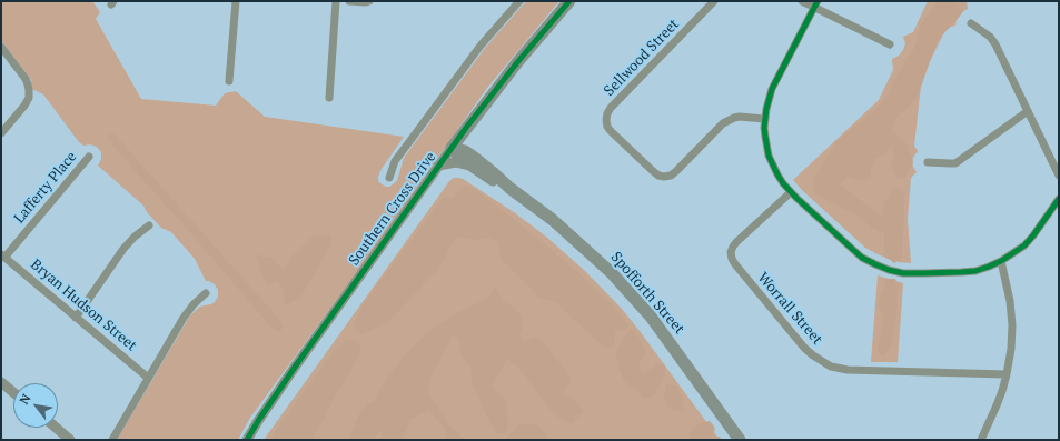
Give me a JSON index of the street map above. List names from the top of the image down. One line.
{"streets":{"main road":["Southern Cross Drive","Spofforth Street"],"street":["Sellwood Street","Lafferty Place","Bryan Hudson Street","Worrall Street"]},"crossings":[["Lafferty Place","Bryan Hudson Street"],["Southern Cross Drive","Spofforth Street"]],"north":"top left"}
